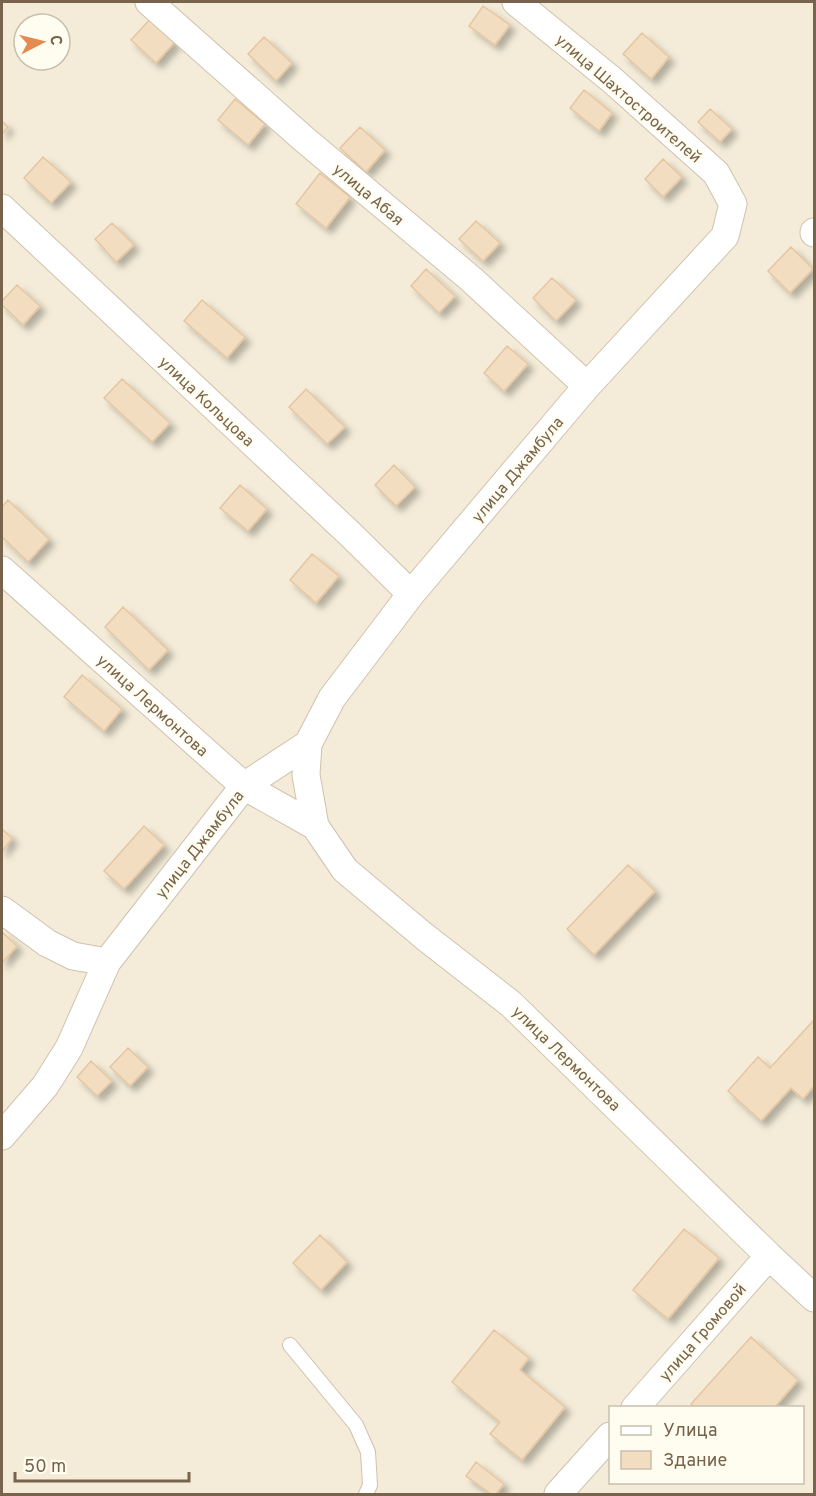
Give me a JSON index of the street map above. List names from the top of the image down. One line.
{"streets":{"street":["улица Шахтостроителей","улица Абая","улица Кольцова","улица Джамбула","улица Лермонтова","улица Громовой"]},"crossings":[["улица Шахтостроителей","улица Джамбула"],["улица Абая","улица Джамбула"],["улица Кольцова","улица Джамбула"],["улица Джамбула","улица Лермонтова"],["улица Лермонтова","улица Громовой"]],"legend":["Улица","Здание"],"scale_bar":"50 m","north":"right"}
